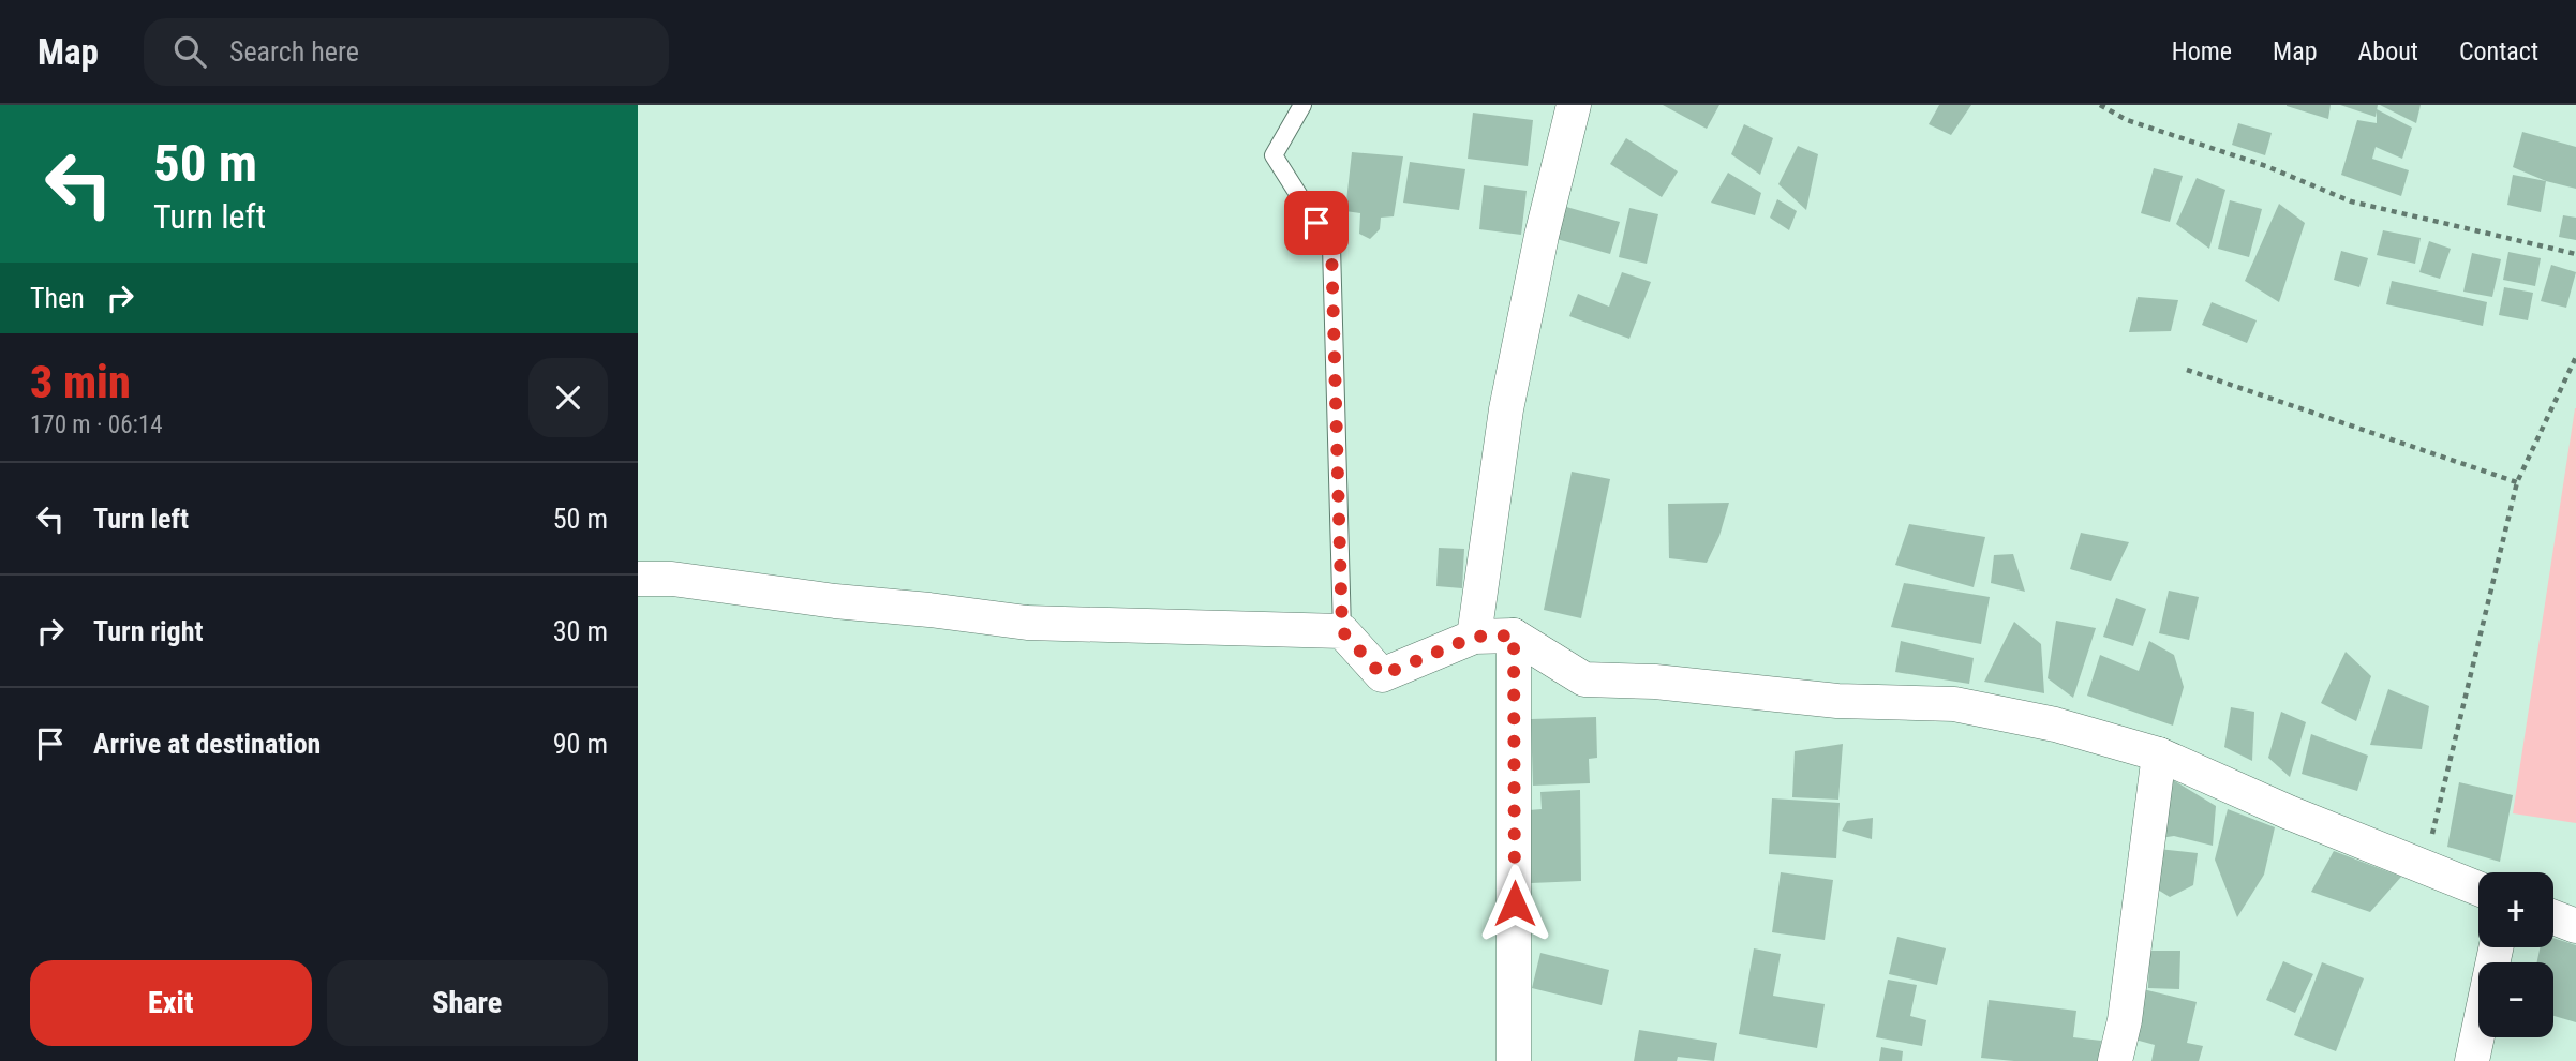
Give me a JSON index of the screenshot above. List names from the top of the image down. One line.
{"page":{"header":"Map","search":"Search here","nav":["Home","Map","About","Contact"],"turn":["50 m","Turn left"],"then":"Then","heading":["3 min","170 m · 06:14"],"list":[{"name":"Turn left","value":"50 m"},{"name":"Turn right","value":"30 m"},{"name":"Arrive at destination","value":"90 m"}],"map_buttons":["+","−"],"buttons":["Exit","Share"]}}
